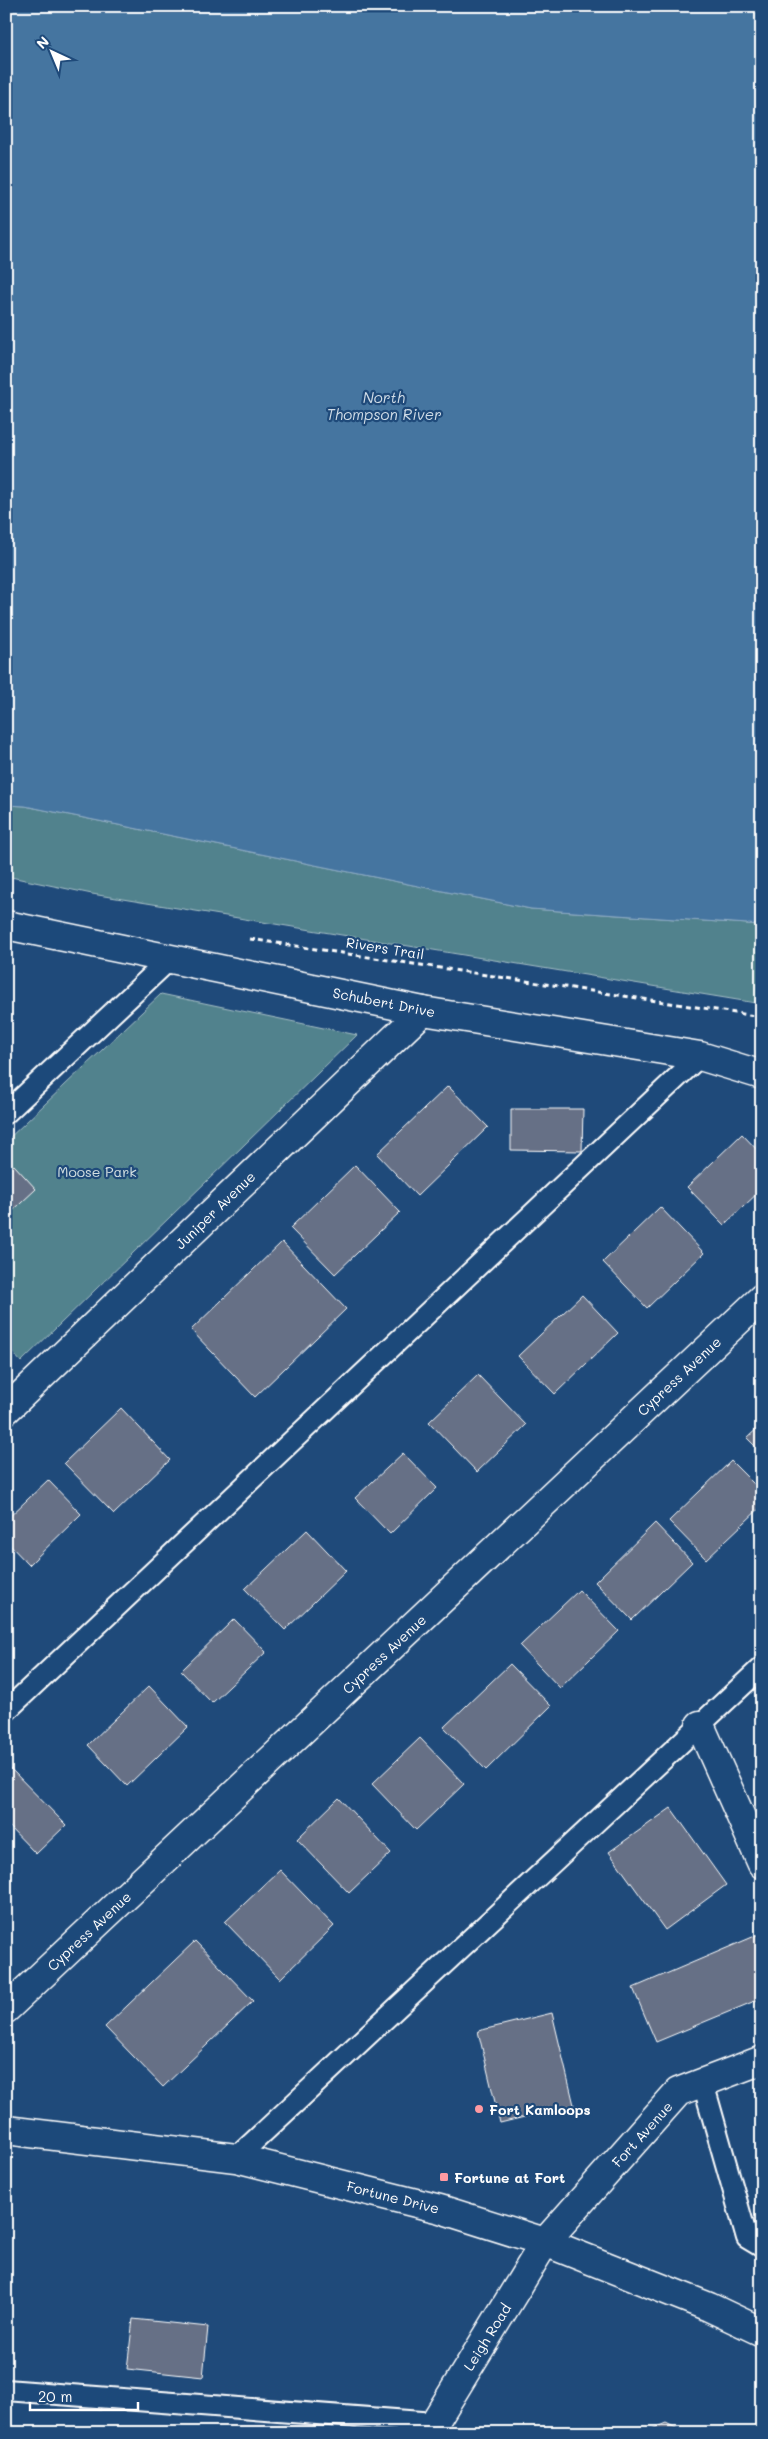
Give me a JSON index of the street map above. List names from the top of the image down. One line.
{"streets":{"street":["Schubert Drive","Juniper Avenue","Cypress Avenue","Fort Avenue","Fortune Drive","Leigh Road"],"path":["Rivers Trail"]},"crossings":[["Schubert Drive","Juniper Avenue"],["Fort Avenue","Fortune Drive"],["Fort Avenue","Leigh Road"],["Fortune Drive","Leigh Road"]],"water":["North Thompson River"],"parks":["Moose Park"],"places":{"other":["Fort Kamloops"],"transit":["Fortune at Fort"]},"scale_bar":"20 m","north":"top left"}
